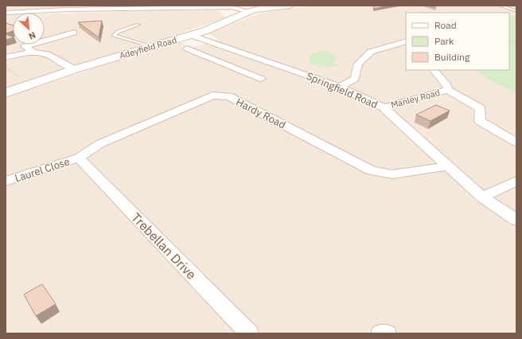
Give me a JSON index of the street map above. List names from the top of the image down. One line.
{"streets":{"street":["Adeyfield Road","Springfield Road","Manley Road","Hardy Road","Laurel Close","Trebellan Drive"]},"crossings":[["Adeyfield Road","Springfield Road"],["Springfield Road","Manley Road"],["Springfield Road","Hardy Road"],["Hardy Road","Laurel Close"],["Hardy Road","Trebellan Drive"],["Laurel Close","Trebellan Drive"]],"legend":["Road","Park","Building"],"north":"bottom right"}
